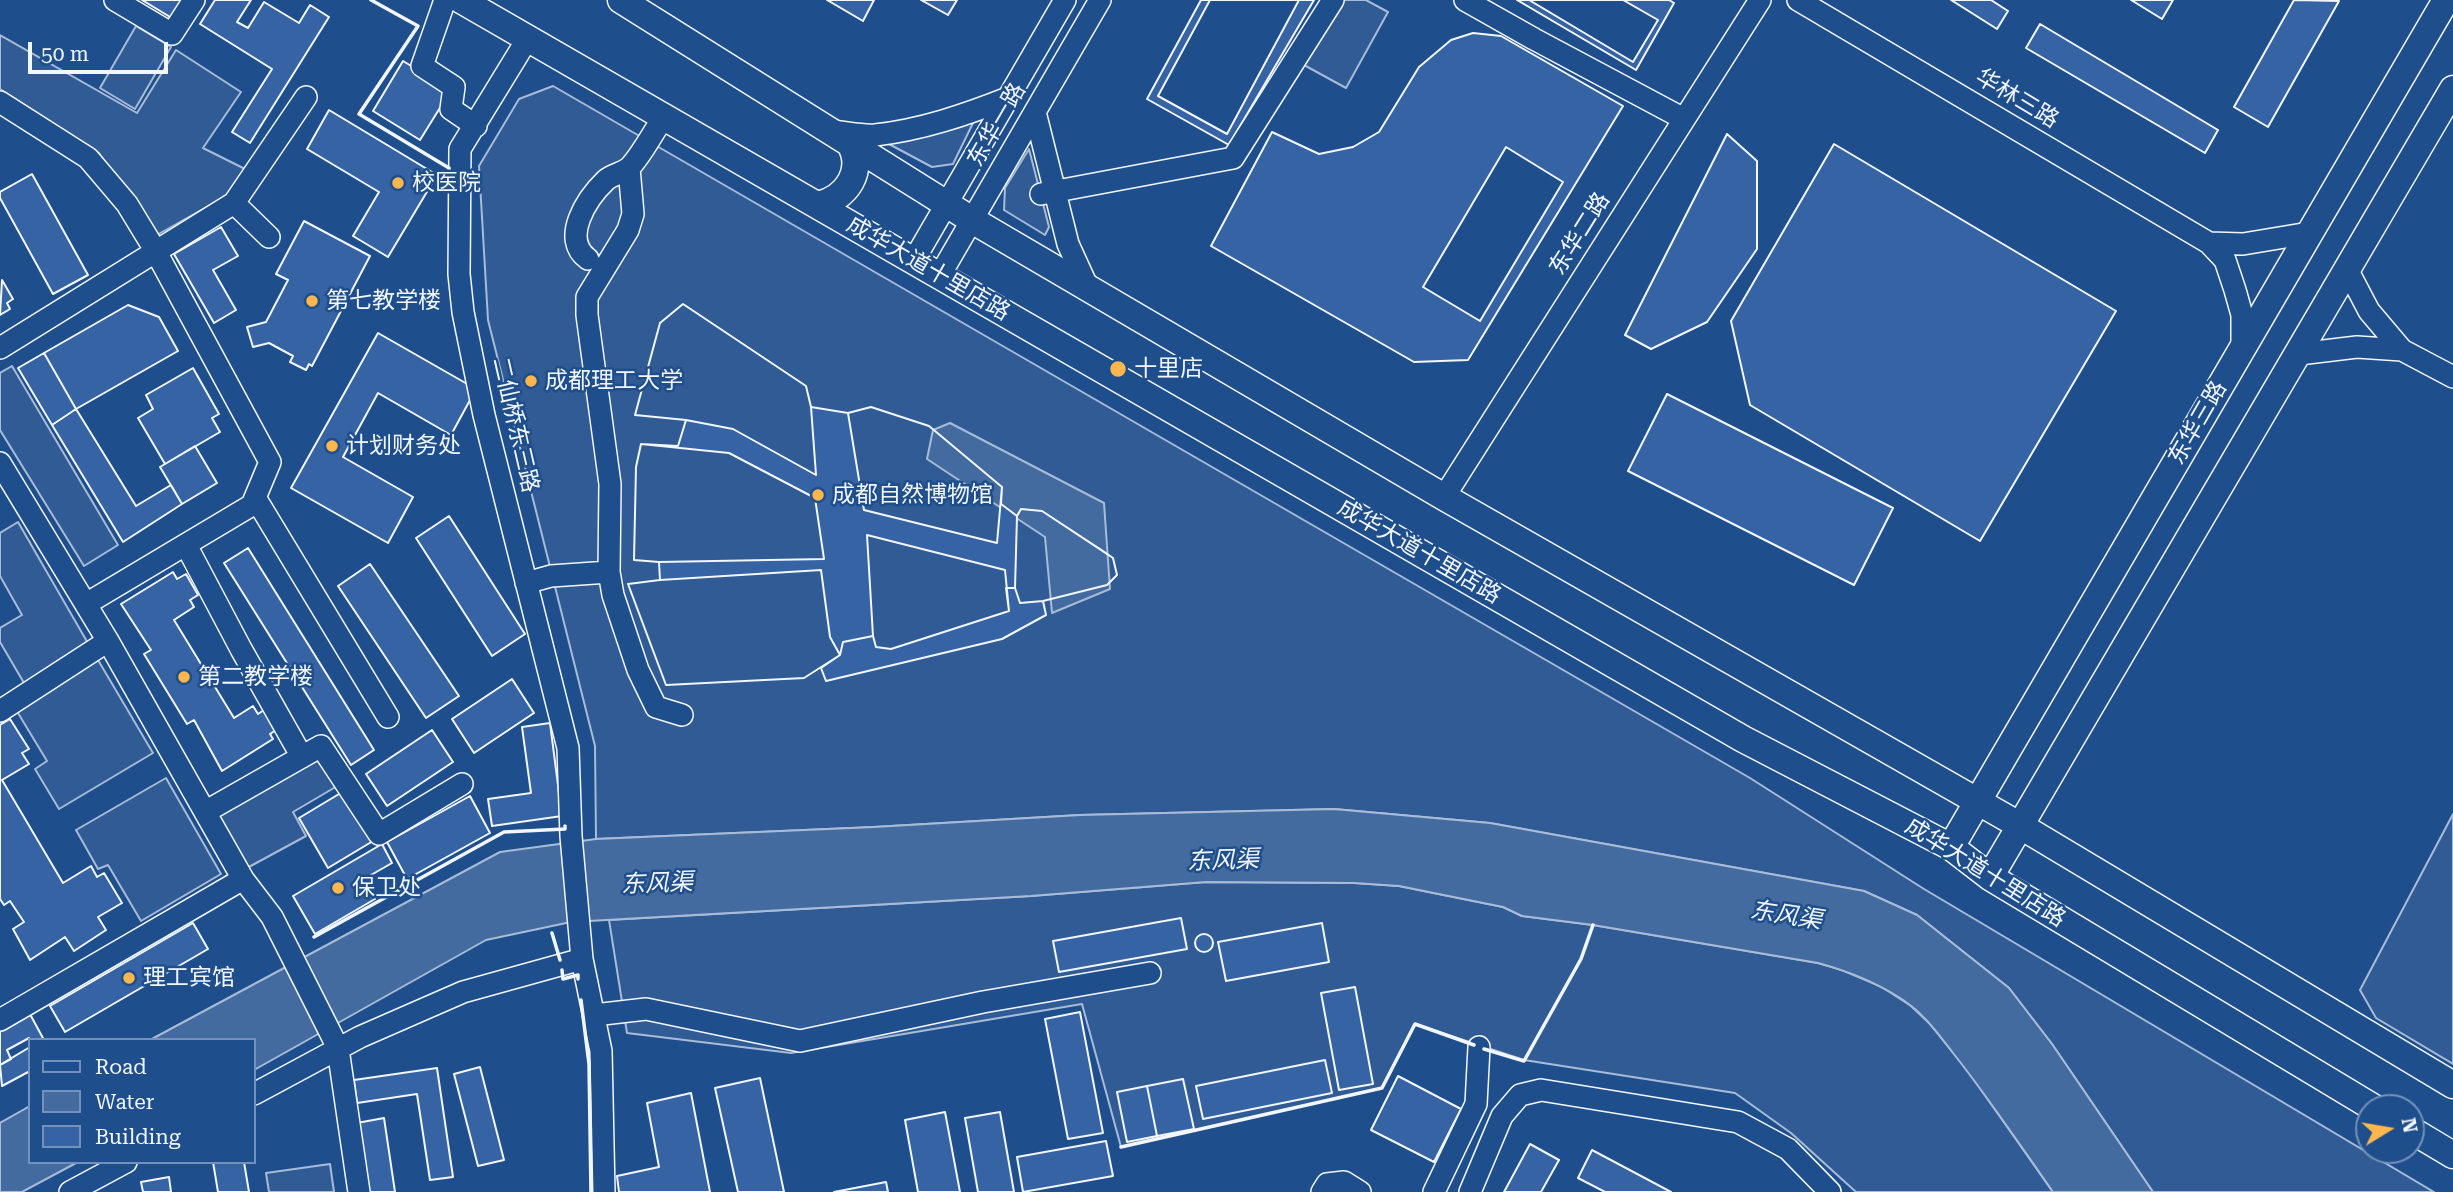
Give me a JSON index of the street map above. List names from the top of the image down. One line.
{"streets":{"main road":["成华大道十里店路","东华三路"],"street":["华林三路","东华一路","东华二路","二仙桥东三路"]},"crossings":[["东华一路","成华大道十里店路"],["成华大道十里店路","东华三路"],["成华大道十里店路","二仙桥东三路"]],"water":["东风渠"],"places":["校医院","第七教学楼","十里店","成都理工大学","计划财务处","成都自然博物馆","第二教学楼","保卫处","理工宾馆"],"legend":["Road","Water","Building"],"scale_bar":"50 m","north":"right"}
